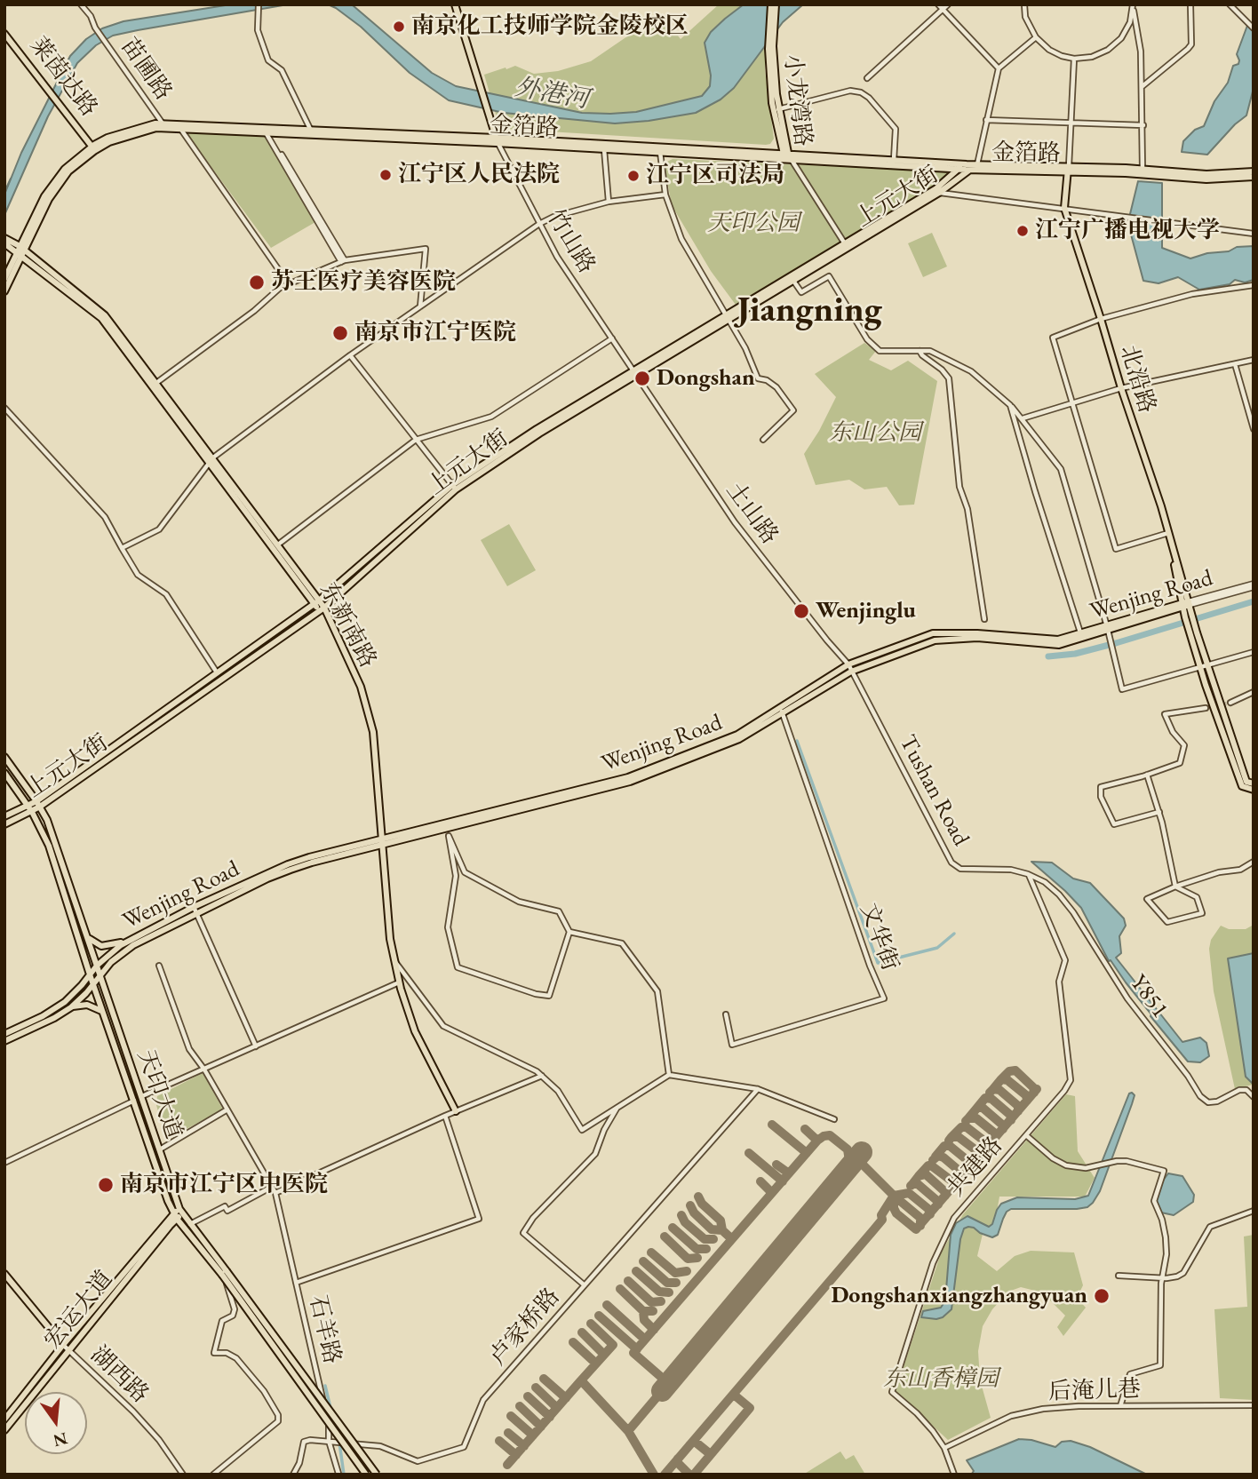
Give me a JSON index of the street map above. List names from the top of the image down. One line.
{"streets":{"main road":["小龙湾路","金箔路","上元大街","竹山路","北沿路","Wenjing Road","东新南路","天印大道","宏运大道","湖西路"],"street":["苗圃路","土山路","Tushan Road","文华街","Y851","共建路","卢家桥路","石羊路","后淹儿巷"]},"crossings":[["苗圃路","金箔路"],["小龙湾路","金箔路"],["金箔路","上元大街"],["金箔路","竹山路"],["金箔路","北沿路"],["金箔路","东新南路"],["上元大街","竹山路"],["上元大街","土山路"],["上元大街","东新南路"],["上元大街","天印大道"],["竹山路","土山路"],["北沿路","Wenjing Road"],["土山路","Wenjing Road"],["土山路","Tushan Road"],["Wenjing Road","东新南路"],["Wenjing Road","Tushan Road"],["Wenjing Road","文华街"],["Wenjing Road","天印大道"],["Tushan Road","Y851"],["Tushan Road","共建路"],["Y851","共建路"],["天印大道","宏运大道"],["共建路","后淹儿巷"],["宏运大道","湖西路"],["卢家桥路","石羊路"]],"districts":["Jiangning"],"water":["外港河"],"parks":["天印公园","东山公园","东山香樟园"],"places":["南京化工技师学院金陵校区","江宁区人民法院","江宁区司法局","江宁广播电视大学","苏王医疗美容医院","南京市江宁医院","Dongshan","Wenjinglu","南京市江宁区中医院","Dongshanxiangzhangyuan"],"north":"bottom"}
